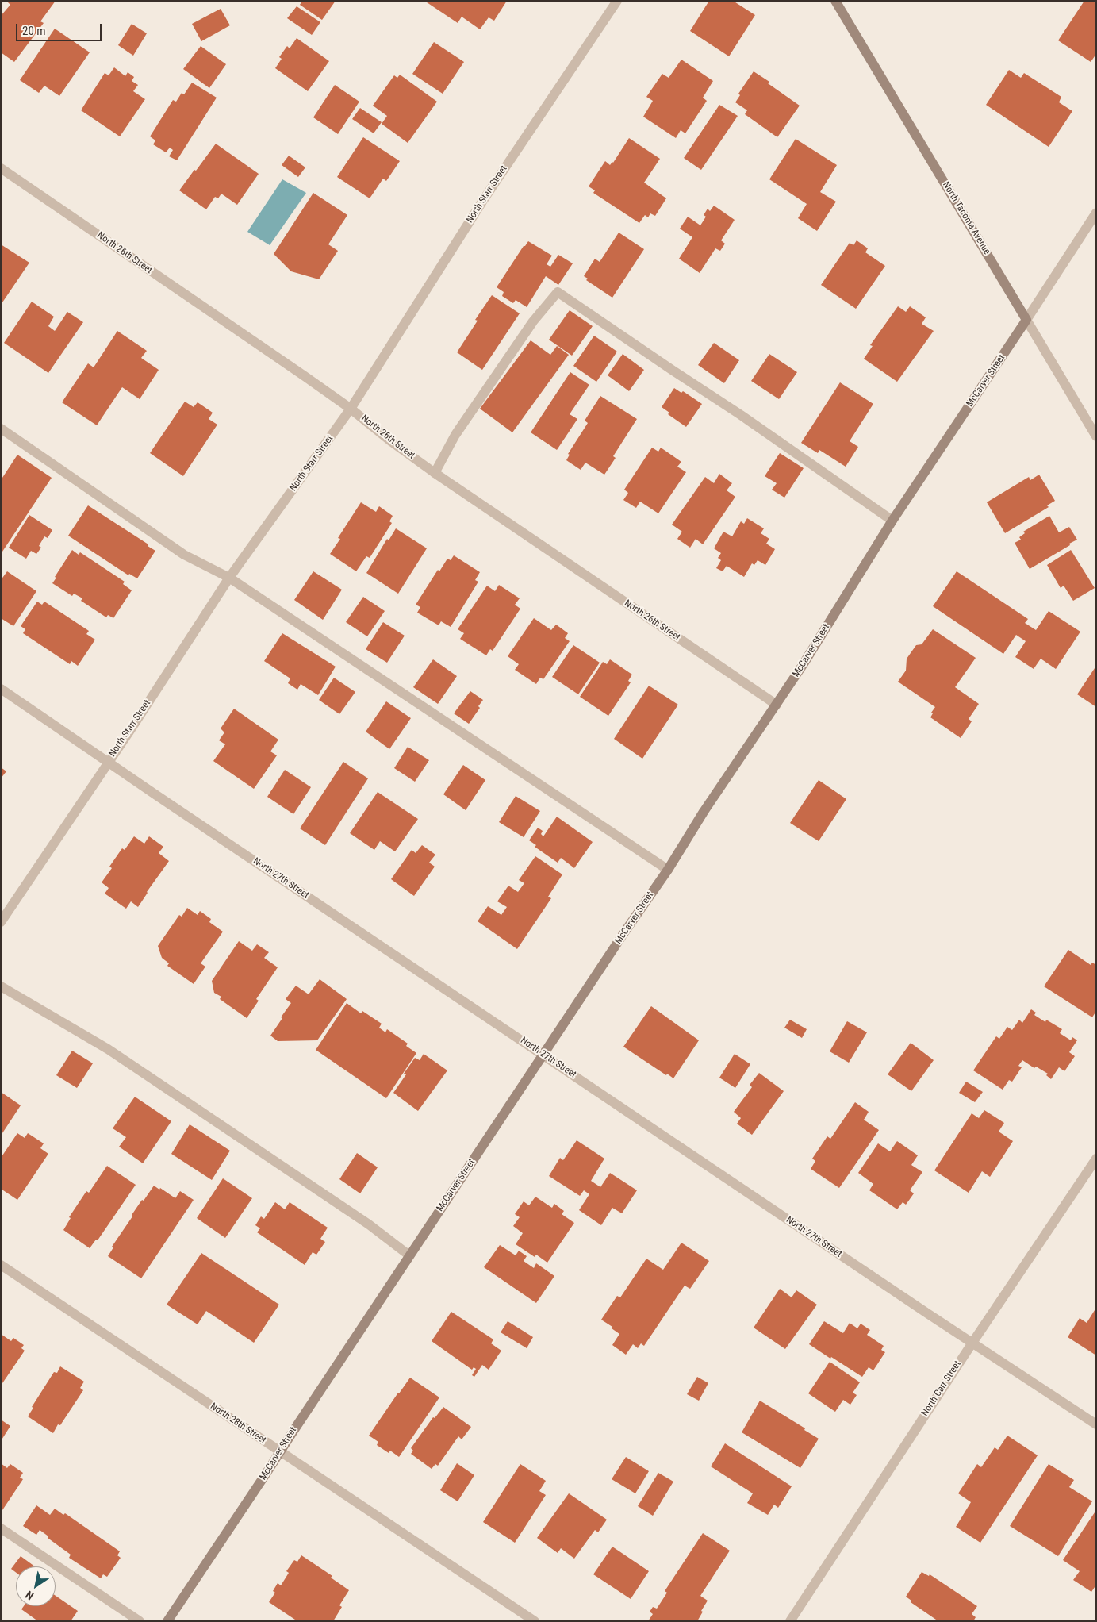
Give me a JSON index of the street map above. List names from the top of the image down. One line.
{"streets":{"street":["North Starr Street","North Tacoma Avenue","North 26th Street","McCarver Street","North 27th Street","North Carr Street","North 28th Street"]},"crossings":[["North Starr Street","North 26th Street"],["North Starr Street","North 27th Street"],["North Tacoma Avenue","McCarver Street"],["North 26th Street","McCarver Street"],["McCarver Street","North 27th Street"],["McCarver Street","North 28th Street"],["North 27th Street","North Carr Street"]],"scale_bar":"20 m","north":"bottom left"}
